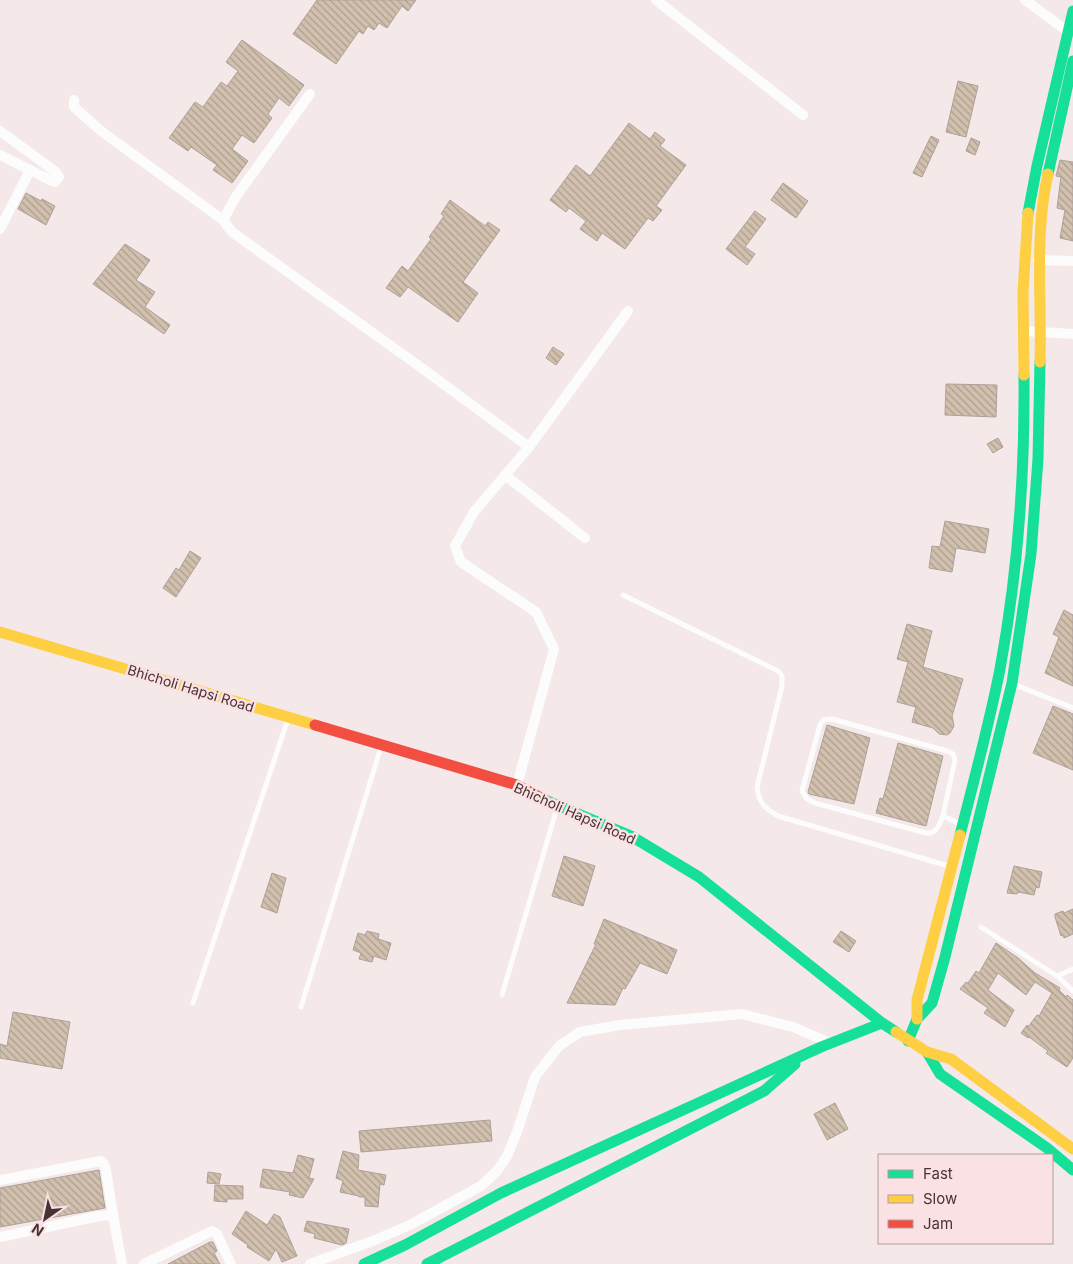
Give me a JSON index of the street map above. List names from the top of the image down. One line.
{"streets":{"street":["Bhicholi Hapsi Road"]},"legend":["Fast","Slow","Jam"],"north":"bottom left"}
